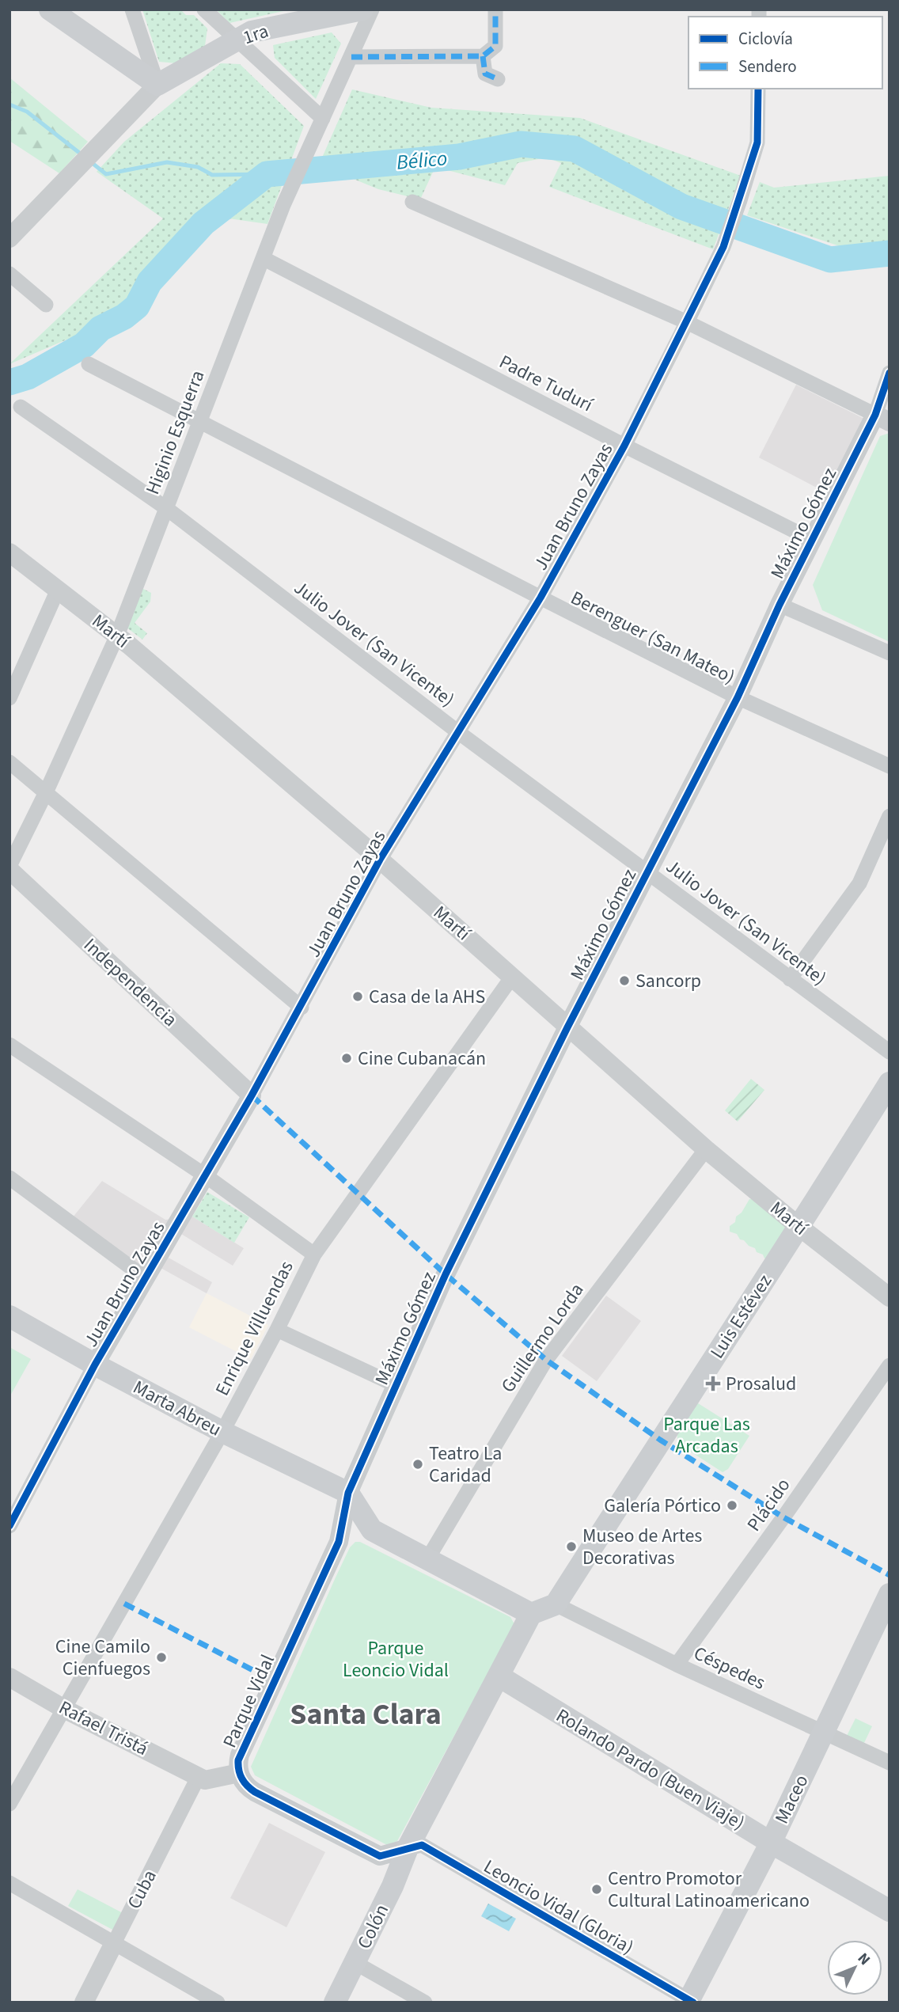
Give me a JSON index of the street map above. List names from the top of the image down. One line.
{"streets":{"main road":["1ra","Luis Estévez","Marta Abreu","Rolando Pardo (Buen Viaje)","Maceo","Colón"],"street":["Padre Tudurí","Higinio Esquerra","Juan Bruno Zayas","Máximo Gómez","Martí","Berenguer (San Mateo)","Julio Jover (San Vicente)","Independencia","Enrique Villuendas","Guillermo Lorda","Plácido","Céspedes","Parque Vidal","Rafael Tristá","Cuba","Leoncio Vidal (Gloria)"]},"crossings":[["Padre Tudurí","Higinio Esquerra"],["Padre Tudurí","Juan Bruno Zayas"],["Padre Tudurí","Máximo Gómez"],["Higinio Esquerra","Martí"],["Higinio Esquerra","Berenguer (San Mateo)"],["Higinio Esquerra","Julio Jover (San Vicente)"],["Higinio Esquerra","Independencia"],["Juan Bruno Zayas","Martí"],["Juan Bruno Zayas","Berenguer (San Mateo)"],["Juan Bruno Zayas","Julio Jover (San Vicente)"],["Juan Bruno Zayas","Independencia"],["Juan Bruno Zayas","Marta Abreu"],["Máximo Gómez","Martí"],["Máximo Gómez","Berenguer (San Mateo)"],["Máximo Gómez","Julio Jover (San Vicente)"],["Máximo Gómez","Marta Abreu"],["Máximo Gómez","Parque Vidal"],["Martí","Luis Estévez"],["Martí","Enrique Villuendas"],["Martí","Guillermo Lorda"],["Luis Estévez","Céspedes"],["Enrique Villuendas","Marta Abreu"],["Enrique Villuendas","Rafael Tristá"],["Marta Abreu","Parque Vidal"],["Plácido","Céspedes"],["Céspedes","Maceo"],["Parque Vidal","Rafael Tristá"],["Parque Vidal","Cuba"],["Parque Vidal","Leoncio Vidal (Gloria)"],["Parque Vidal","Colón"],["Rafael Tristá","Cuba"],["Rolando Pardo (Buen Viaje)","Maceo"],["Maceo","Leoncio Vidal (Gloria)"],["Leoncio Vidal (Gloria)","Colón"]],"districts":["Santa Clara"],"water":["Bélico"],"parks":["Parque Las Arcadas","Parque Leoncio Vidal"],"places":{"other":["Sancorp","Casa de la AHS","Cine Cubanacán","Teatro La Caridad","Galería Pórtico","Museo de Artes Decorativas","Cine Camilo Cienfuegos","Centro Promotor Cultural Latinoamericano"],"health":["Prosalud"]},"legend":["Ciclovía","Sendero"],"north":"top right"}
